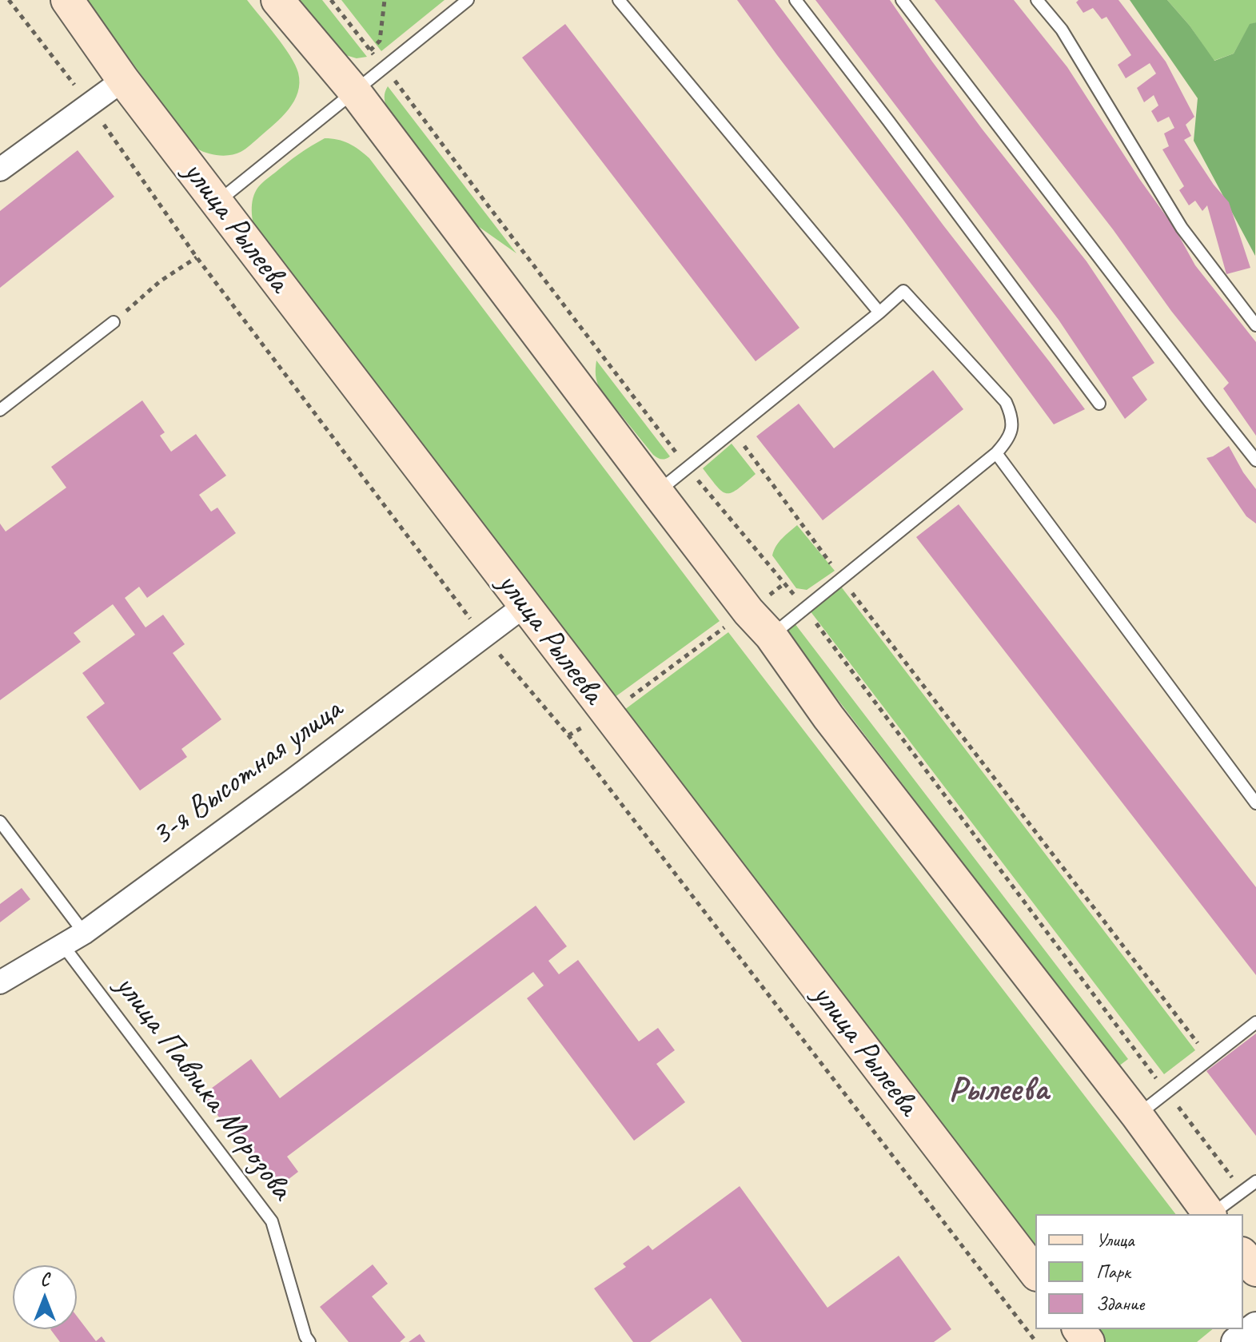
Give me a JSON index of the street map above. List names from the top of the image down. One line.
{"streets":{"main road":["улица Рылеева"],"street":["3-я Высотная улица"],"lane":["улица Павлика Морозова"]},"crossings":[["улица Рылеева","3-я Высотная улица"],["3-я Высотная улица","улица Павлика Морозова"]],"districts":["Рылеева"],"legend":["Улица","Парк","Здание"],"north":"top"}
